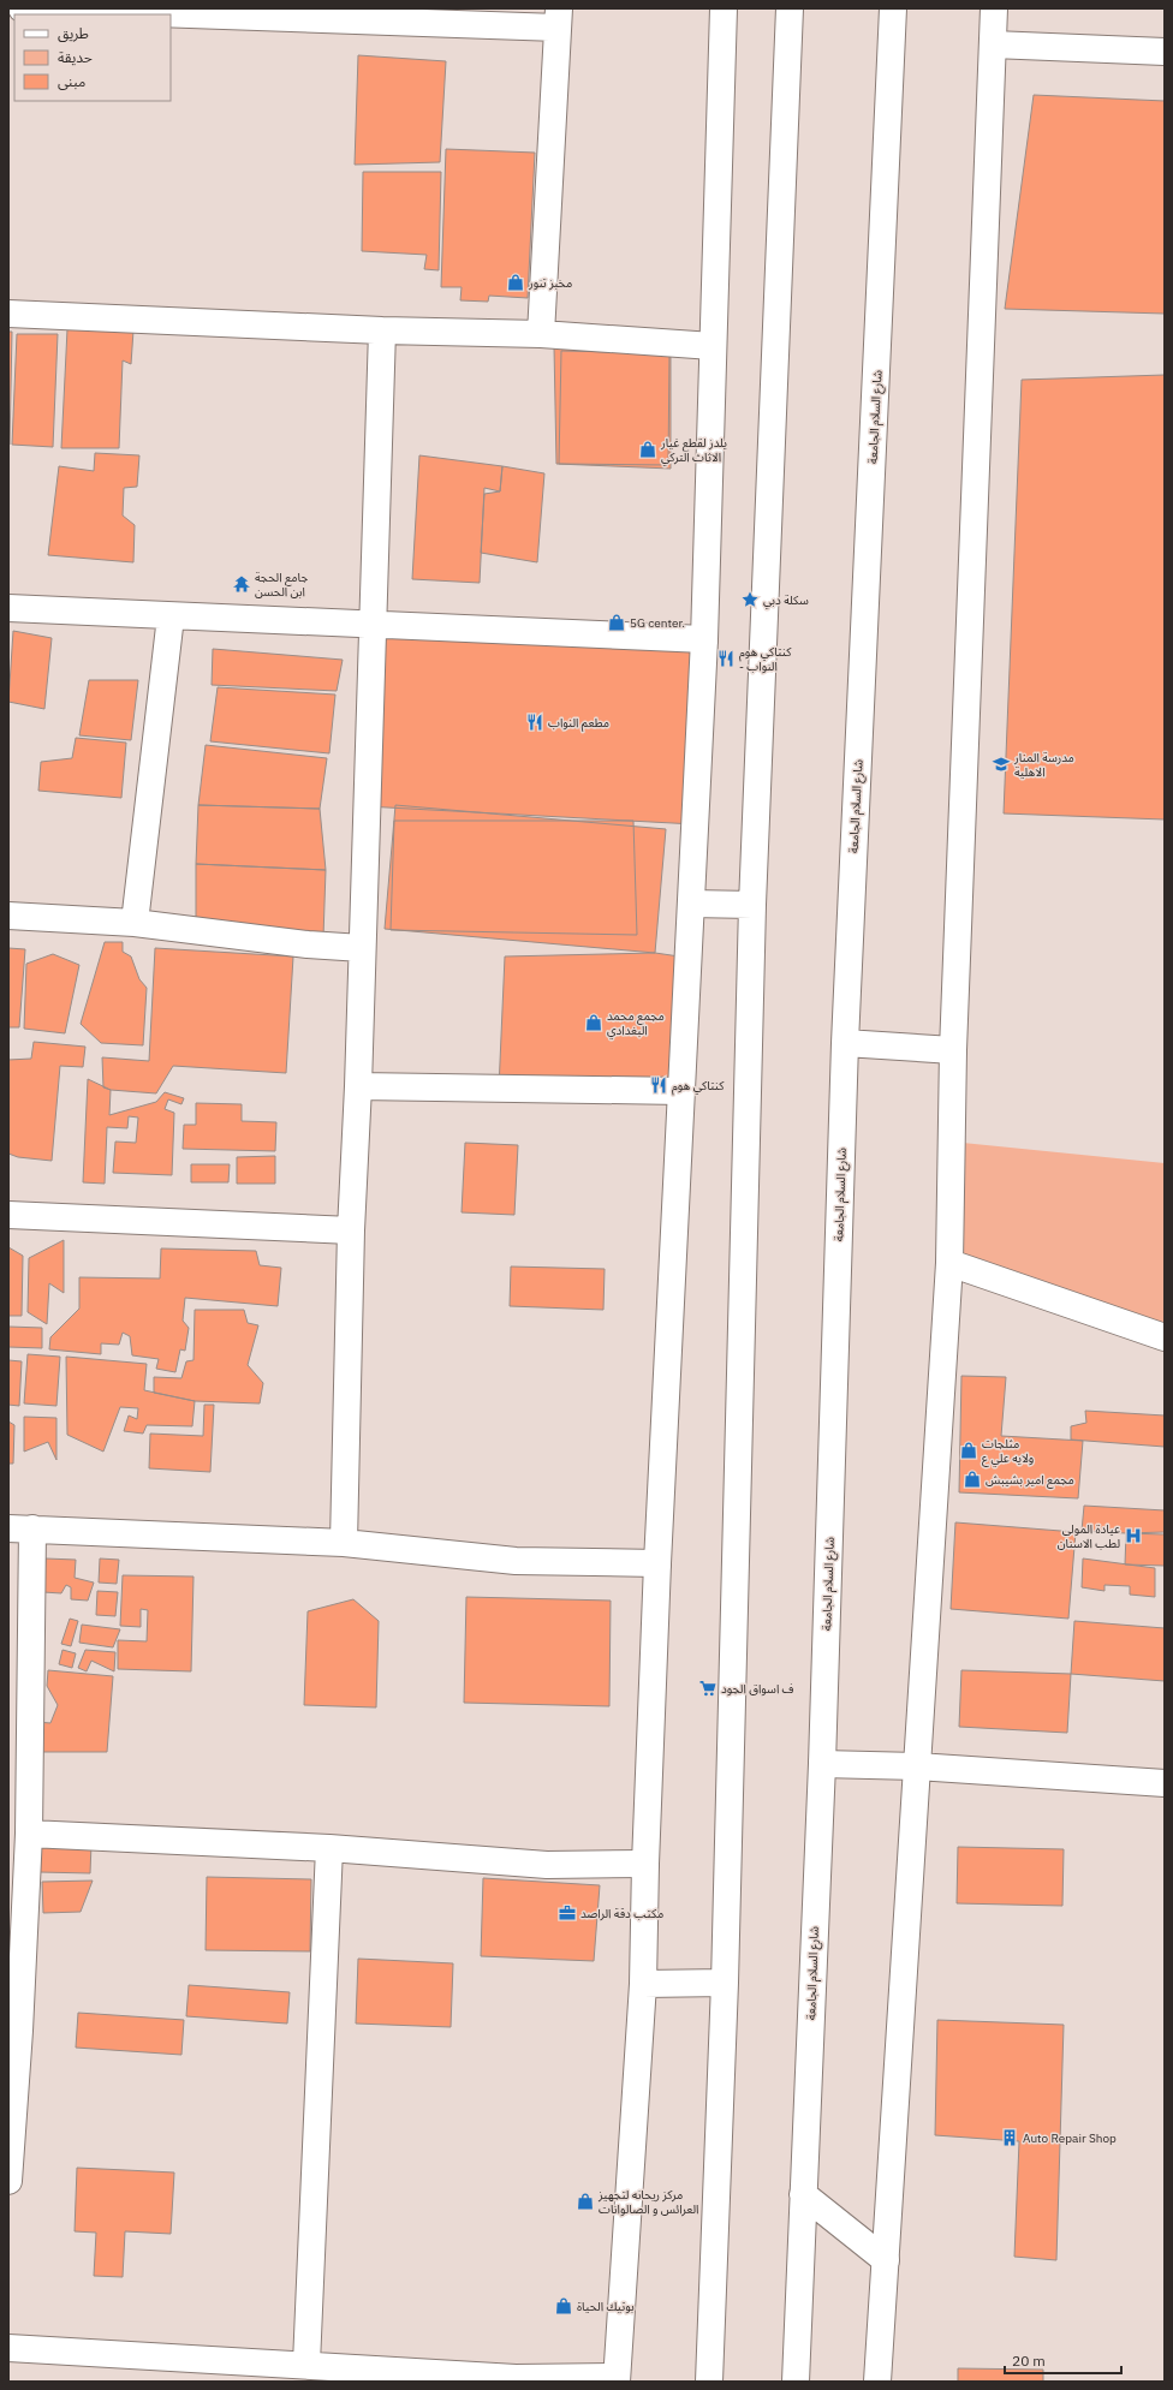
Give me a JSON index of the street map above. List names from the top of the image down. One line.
{"streets":{"street":["شارع السلام الجامعة"]},"places":{"shop":["مخبز تنور","يلدز لقطع غيار الاثاث التركي","5G center.","مجمع محمد البغدادي","مثلجات ولايه علي ع","مجمع امير بشيبش","مركز ريحانه لتجهيز العرائس و الصالوانات","بوتيك الحياة"],"temple":["جامع الحجة ابن الحسن"],"place":["سكلة دبي"],"restaurant":["كنتاكي هوم - النواب","مطعم النواب","كنتاكي هوم"],"school or university":["مدرسة المنار الاهلية"],"hospital":["عيادة المولى لطب الاسنان"],"supermarket":["ف اسواق الجود"],"office":["مكتب دقة الراصد"],"building":["Auto Repair Shop"]},"legend":["طريق","حديقة","مبنى"],"scale_bar":"20 m"}
